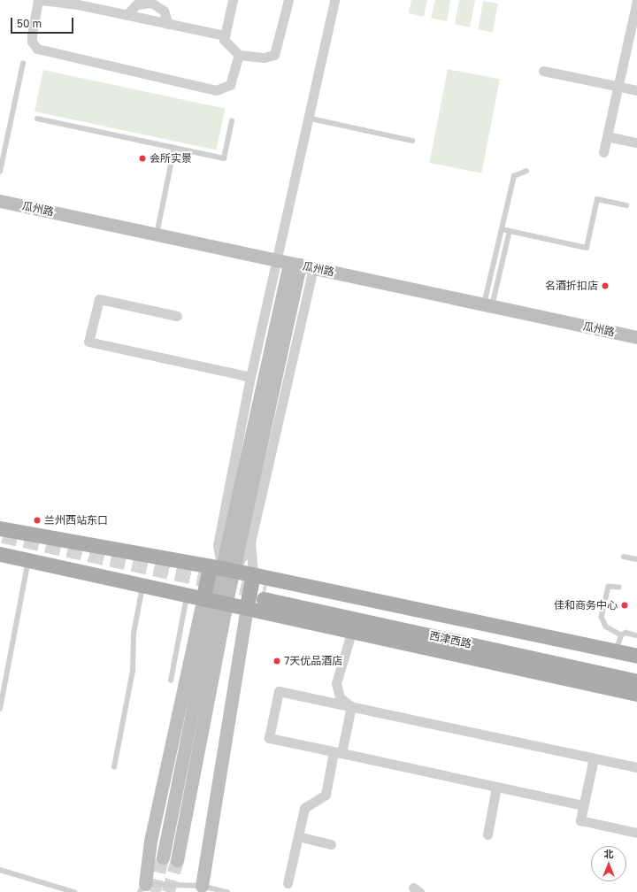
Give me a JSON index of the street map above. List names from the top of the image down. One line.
{"streets":{"main road":["瓜州路","西津西路"]},"places":["会所实景","名酒折扣店","兰州西站东口","佳和商务中心","7天优品酒店"],"scale_bar":"50 m","north":"top"}
